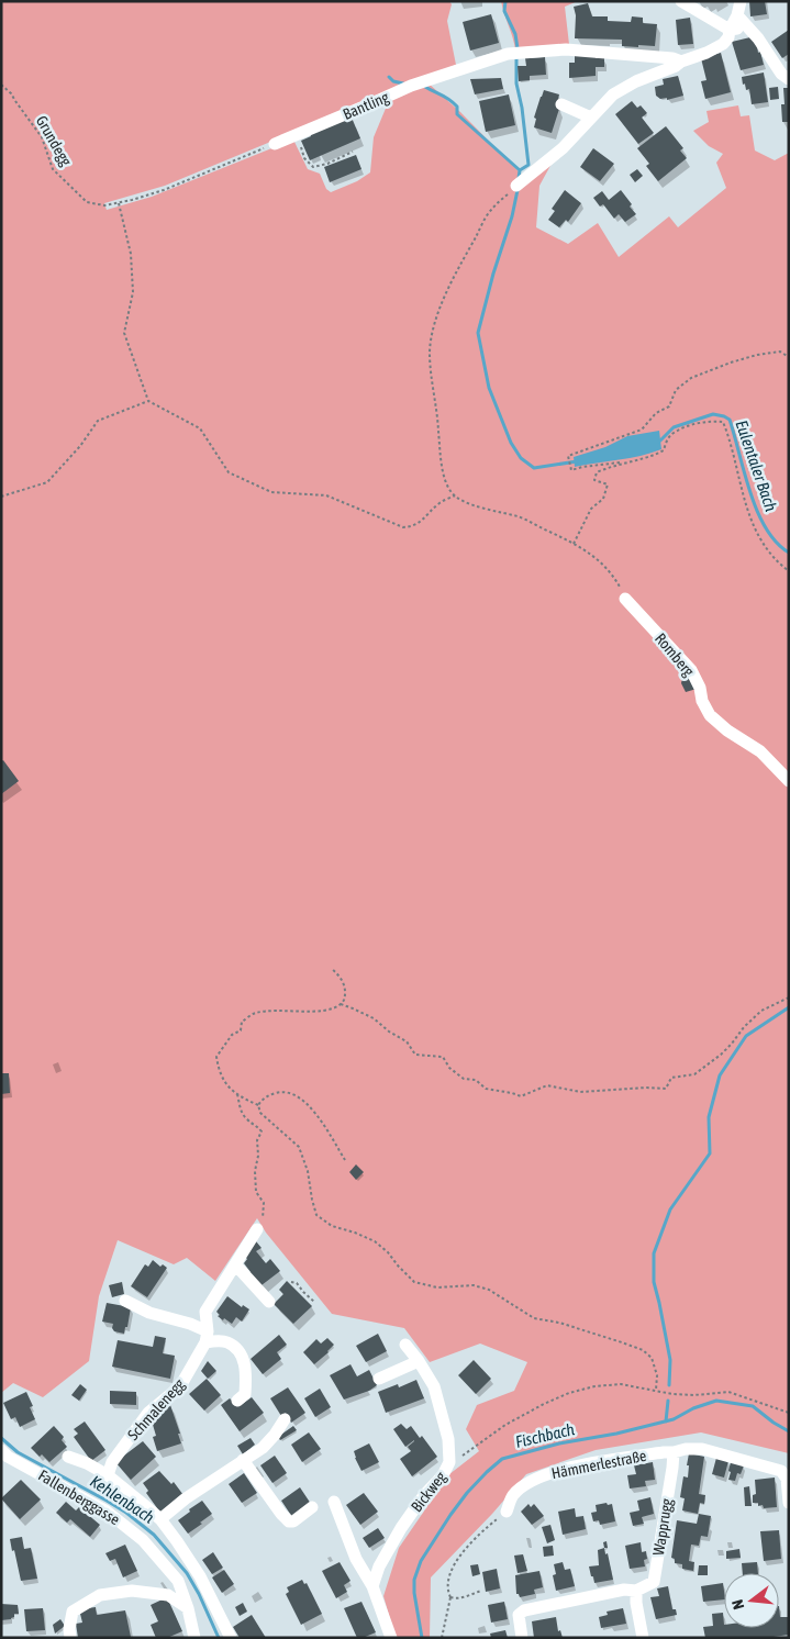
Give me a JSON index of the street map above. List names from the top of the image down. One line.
{"streets":{"street":["Bantling","Romberg","Schmalenegg","Hämmerlestraße","Bickweg","Fallenberggasse","Wapprugg"],"path":["Grundegg"]},"crossings":[["Hämmerlestraße","Wapprugg"]],"water":["Eulentaler Bach","Fischbach","Kehlenbach"],"north":"left"}
